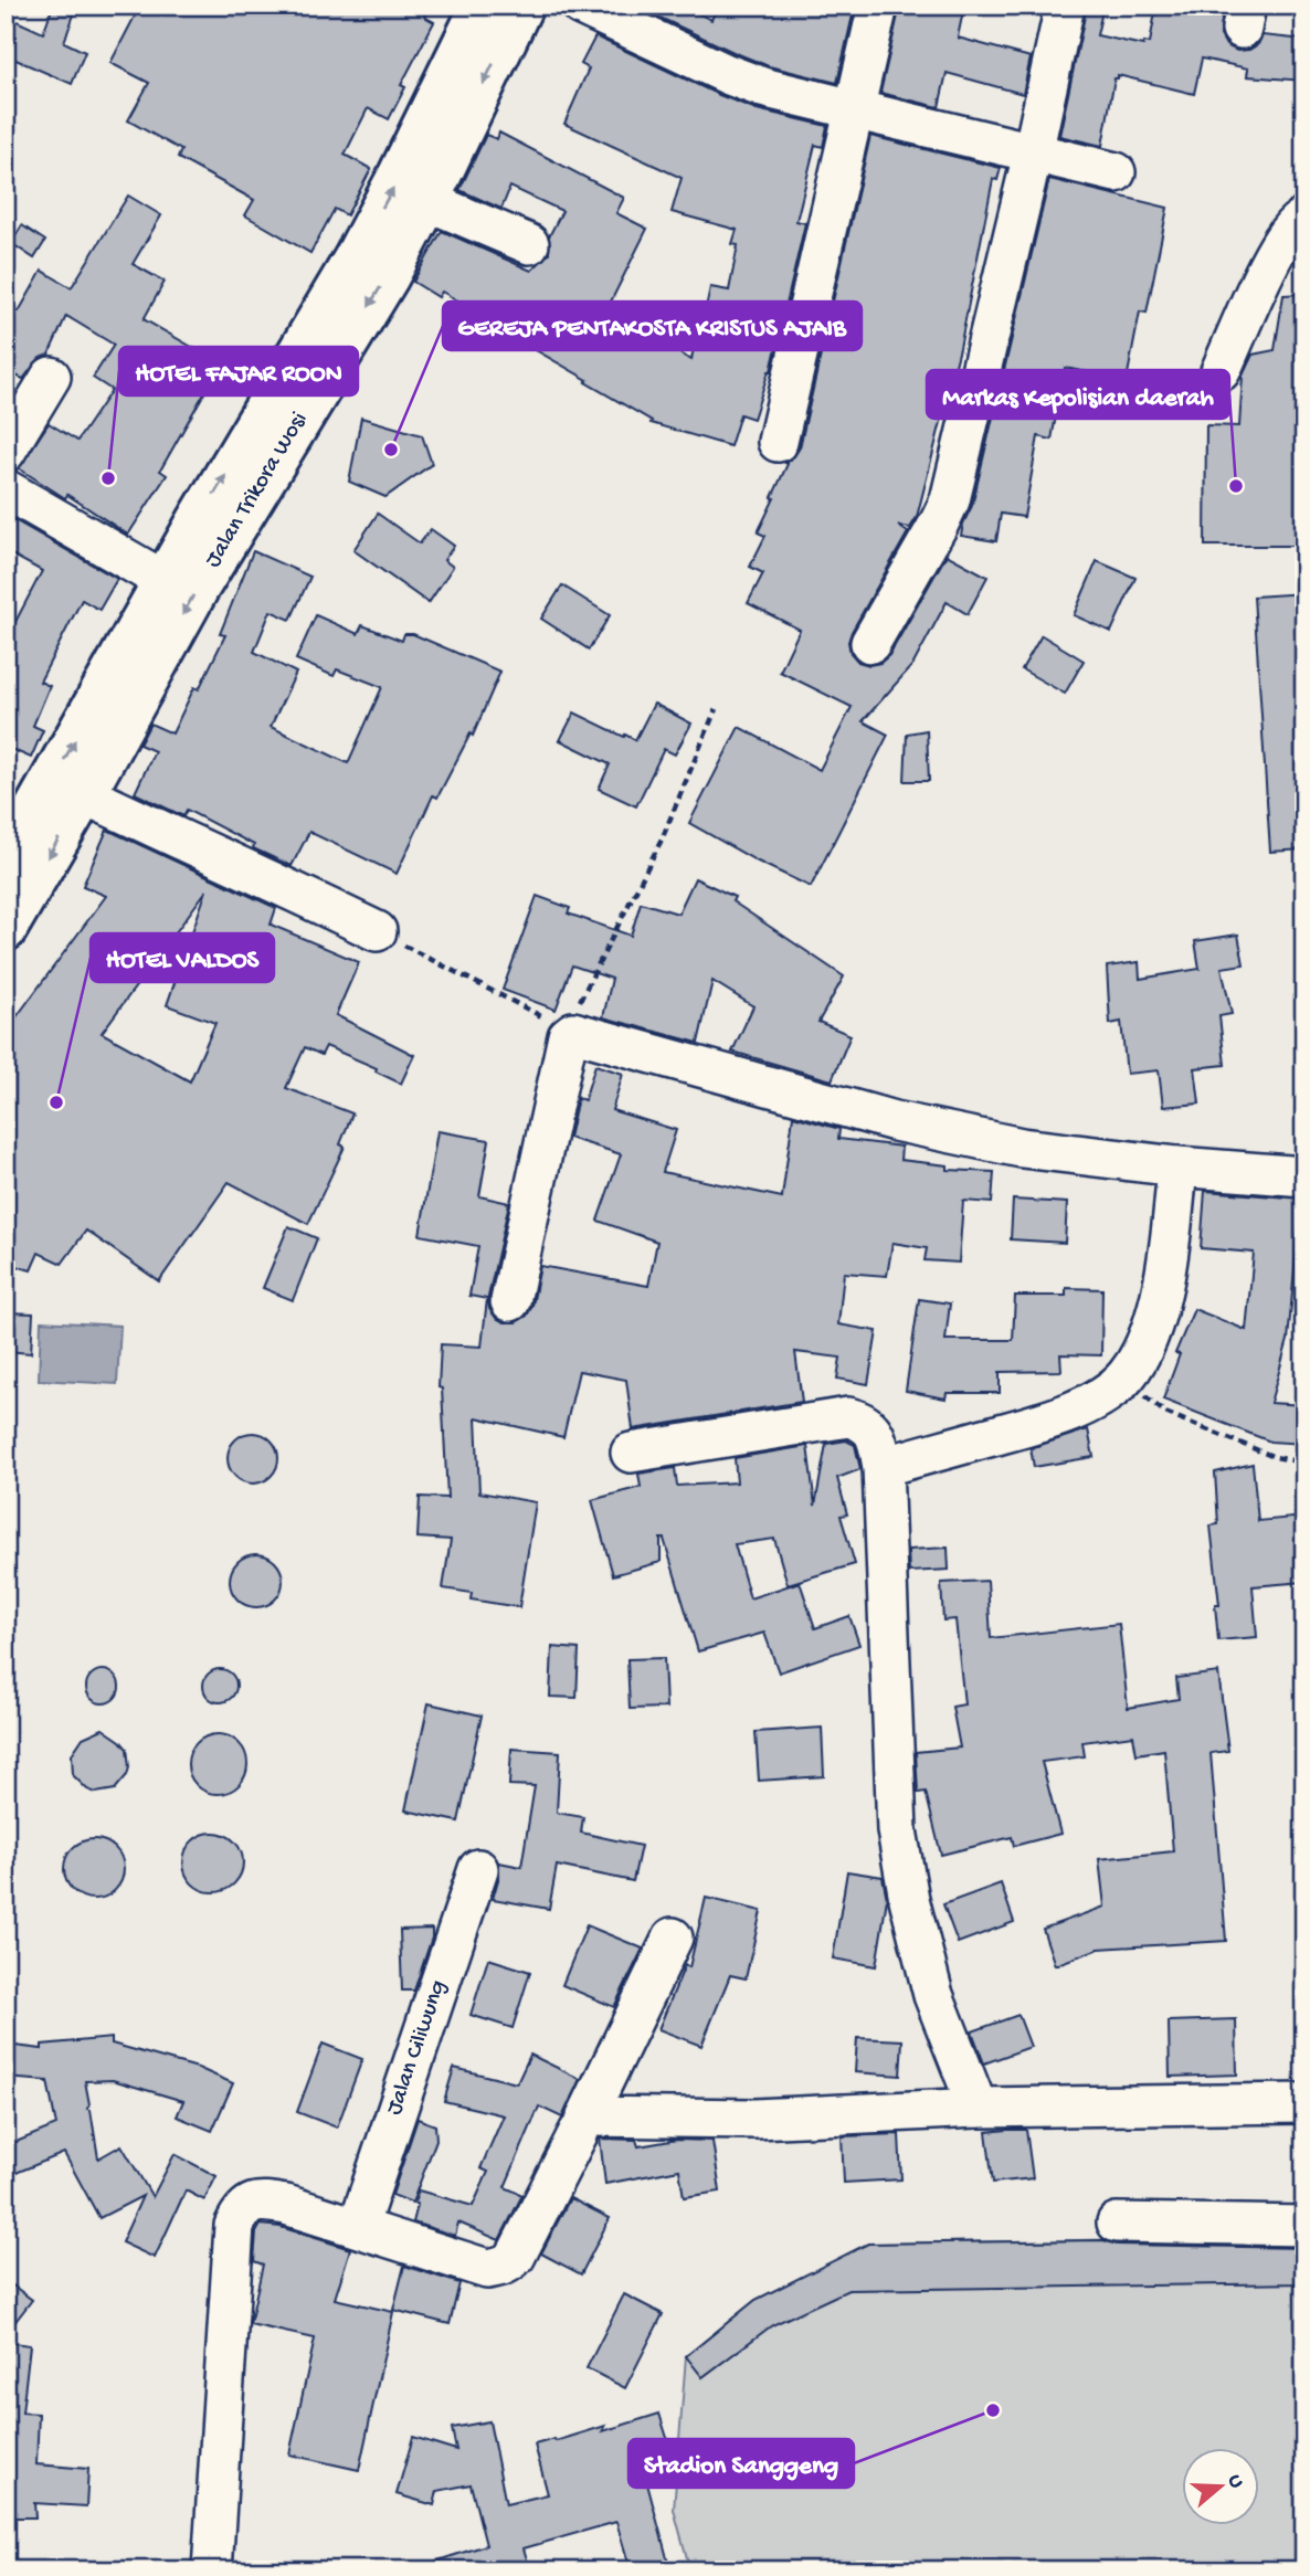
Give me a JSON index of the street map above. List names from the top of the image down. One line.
{"streets":{"highway":["Jalan Trikora Wosi"],"street":["Jalan Ciliwung"]},"places":["GEREJA PENTAKOSTA KRISTUS AJAIB","HOTEL FAJAR ROON","Markas Kepolisian daerah","HOTEL VALDOS","Stadion Sanggeng"],"north":"right"}
